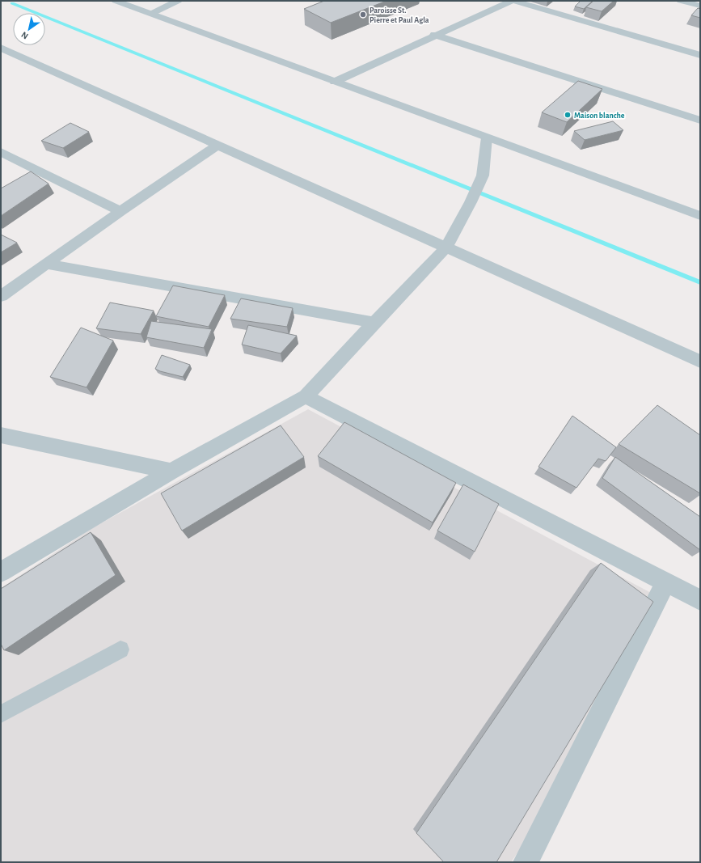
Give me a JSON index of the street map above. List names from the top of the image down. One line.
{"places":["Paroisse St. Pierre et Paul Agla","Maison blanche"],"north":"bottom left"}
